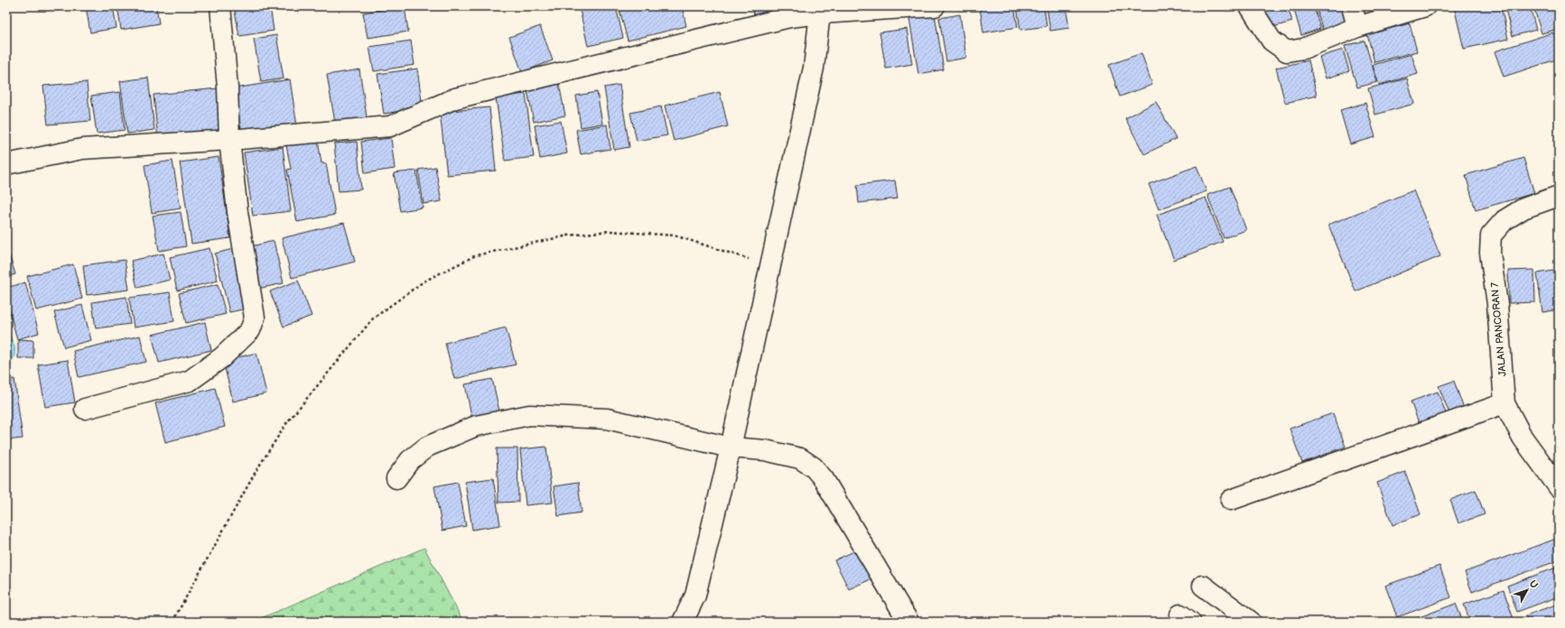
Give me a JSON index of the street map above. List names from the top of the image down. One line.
{"streets":{"street":["JALAN PANCORAN 7"]},"north":"top right"}
